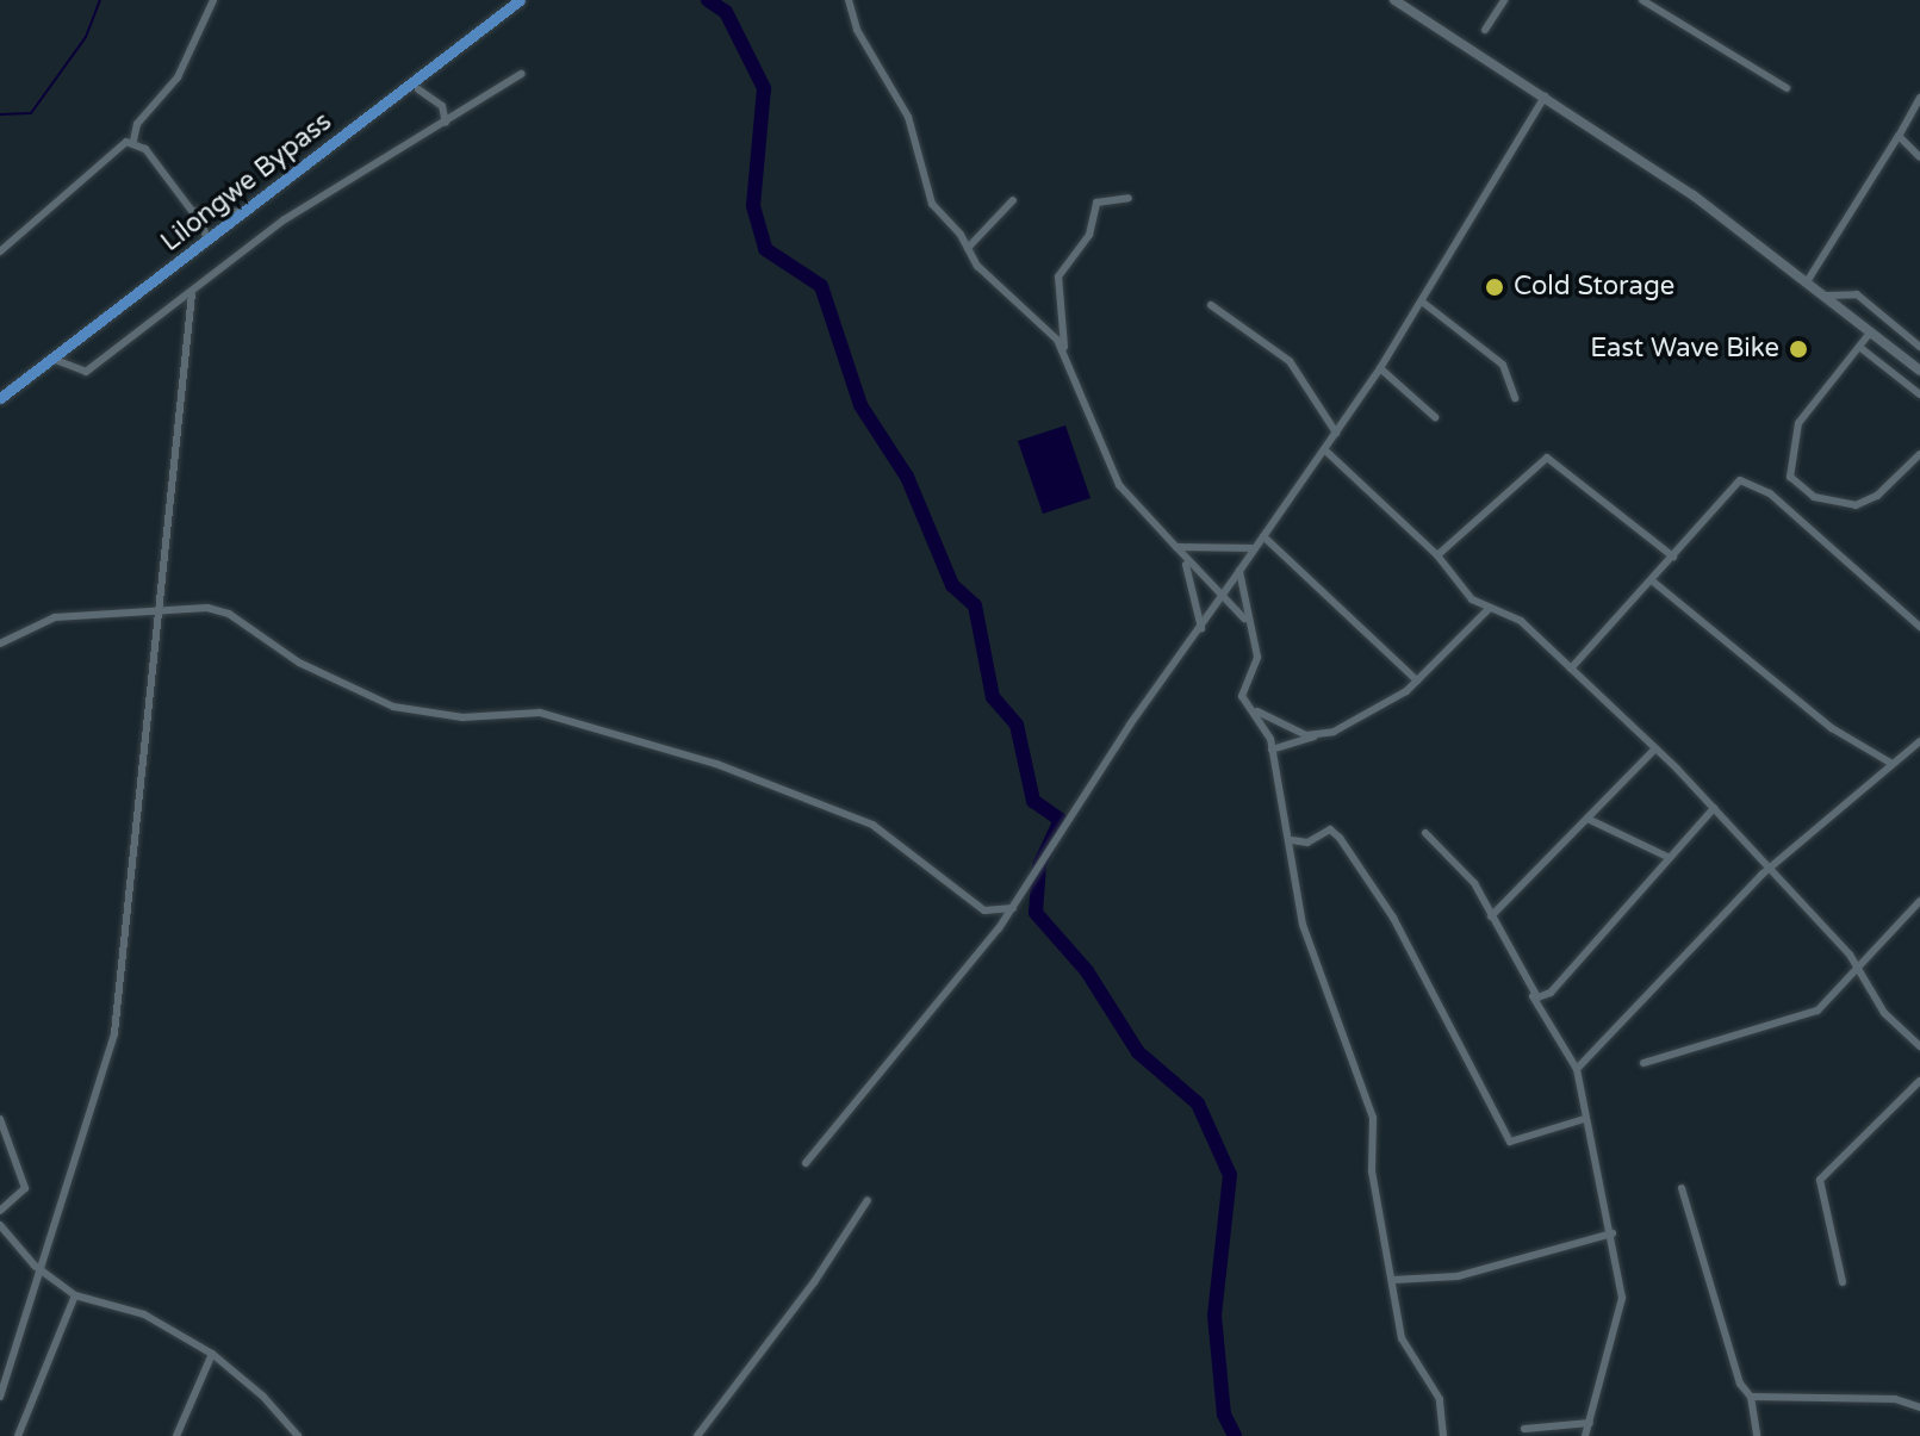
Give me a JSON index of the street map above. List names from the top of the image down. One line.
{"streets":{"main road":["Lilongwe Bypass"]},"places":["Cold Storage","East Wave Bike"]}
